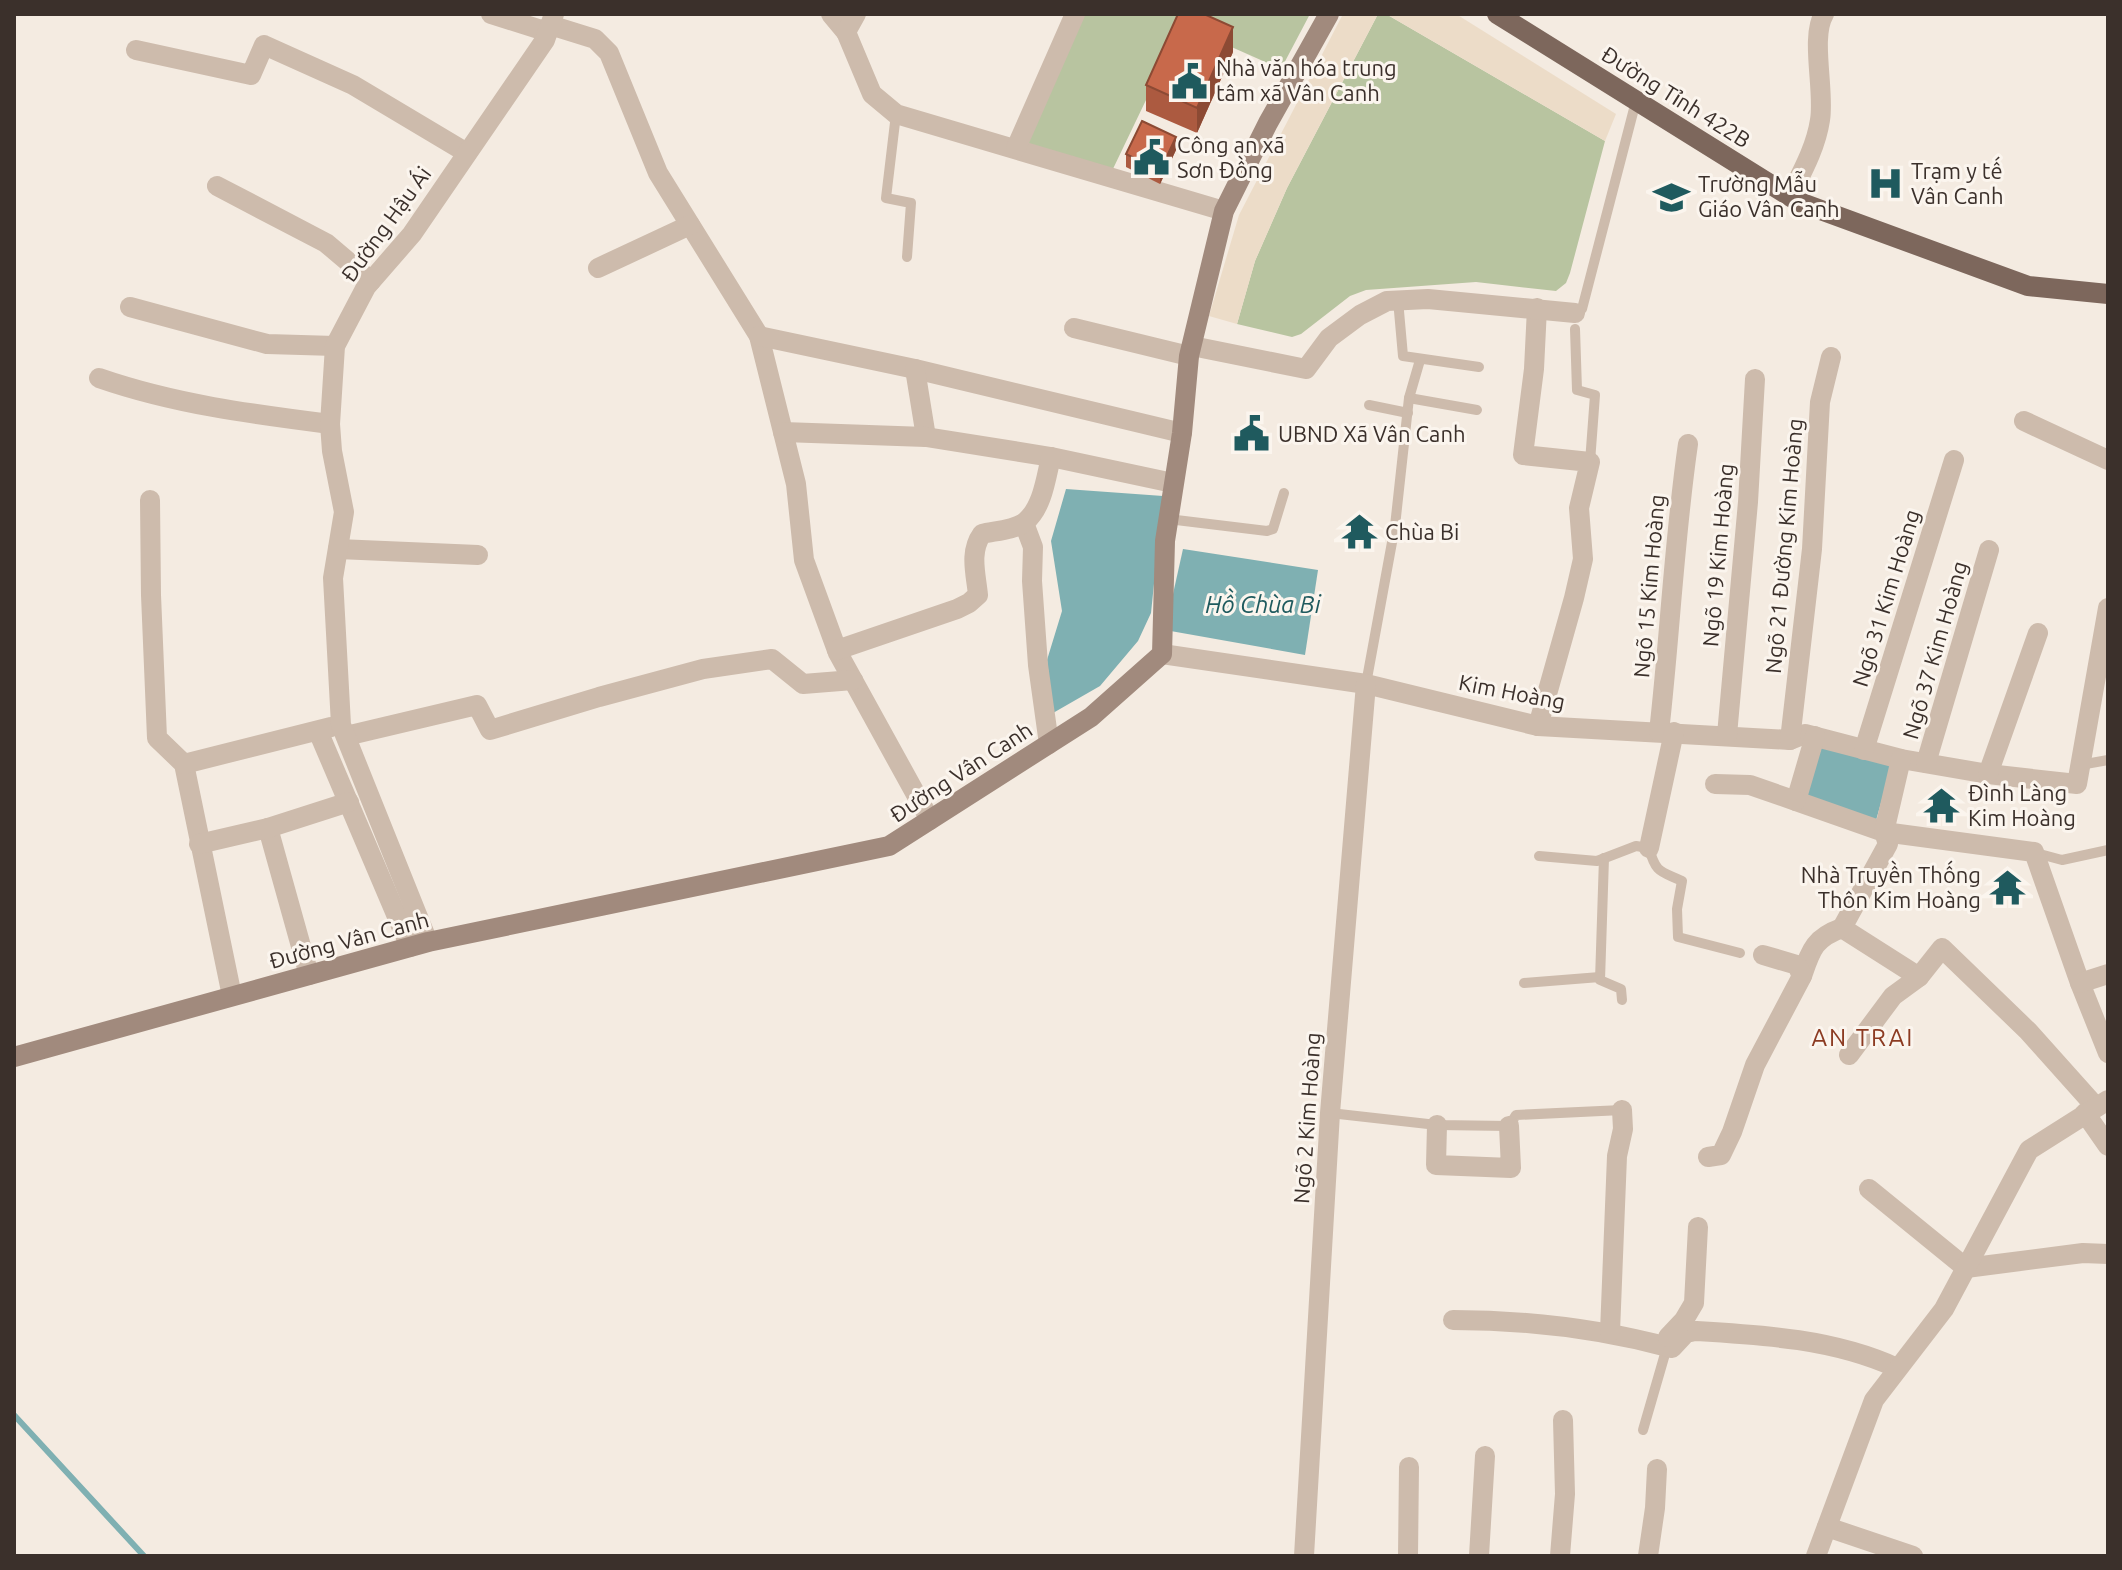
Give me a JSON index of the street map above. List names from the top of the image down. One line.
{"streets":{"main road":["Đường Tỉnh 422B"],"street":["Đường Hậu Ái","Ngõ 21 Đường Kim Hoàng","Ngõ 19 Kim Hoàng","Ngõ 15 Kim Hoàng","Ngõ 31 Kim Hoàng","Ngõ 37 Kim Hoàng","Kim Hoàng","Đường Vân Canh","Ngõ 2 Kim Hoàng"]},"crossings":[["Đường Hậu Ái","Đường Vân Canh"],["Ngõ 21 Đường Kim Hoàng","Kim Hoàng"],["Ngõ 19 Kim Hoàng","Kim Hoàng"],["Ngõ 15 Kim Hoàng","Kim Hoàng"],["Ngõ 31 Kim Hoàng","Kim Hoàng"],["Ngõ 37 Kim Hoàng","Kim Hoàng"],["Kim Hoàng","Đường Vân Canh"],["Kim Hoàng","Ngõ 2 Kim Hoàng"]],"districts":["AN TRAI"],"water":["Hồ Chùa Bi"],"places":{"public building":["Nhà văn hóa trung tâm xã Vân Canh","Công an xã Sơn Đồng","UBND Xã Vân Canh"],"hospital":["Trạm y tế Vân Canh"],"school or university":["Trường Mẫu Giáo Vân Canh"],"temple":["Chùa Bi","Đình Làng Kim Hoàng","Nhà Truyền Thống Thôn Kim Hoàng"]}}
